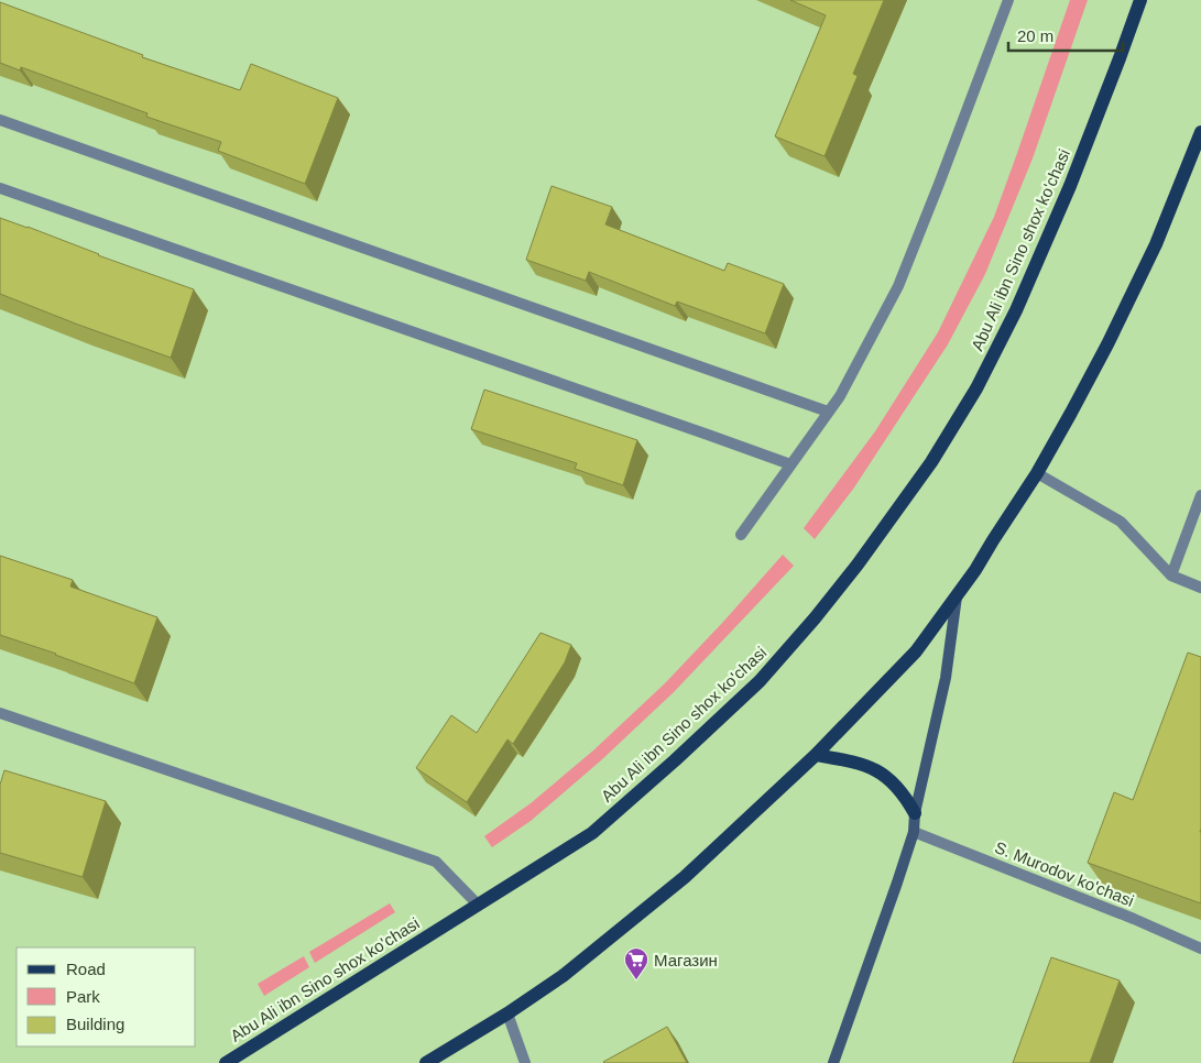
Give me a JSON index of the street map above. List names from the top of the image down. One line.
{"streets":{"main road":["Abu Ali ibn Sino shox ko'chasi"],"street":["S. Murodov ko'chasi"]},"places":{"supermarket":["Магазин"]},"legend":["Road","Park","Building"],"scale_bar":"20 m"}
